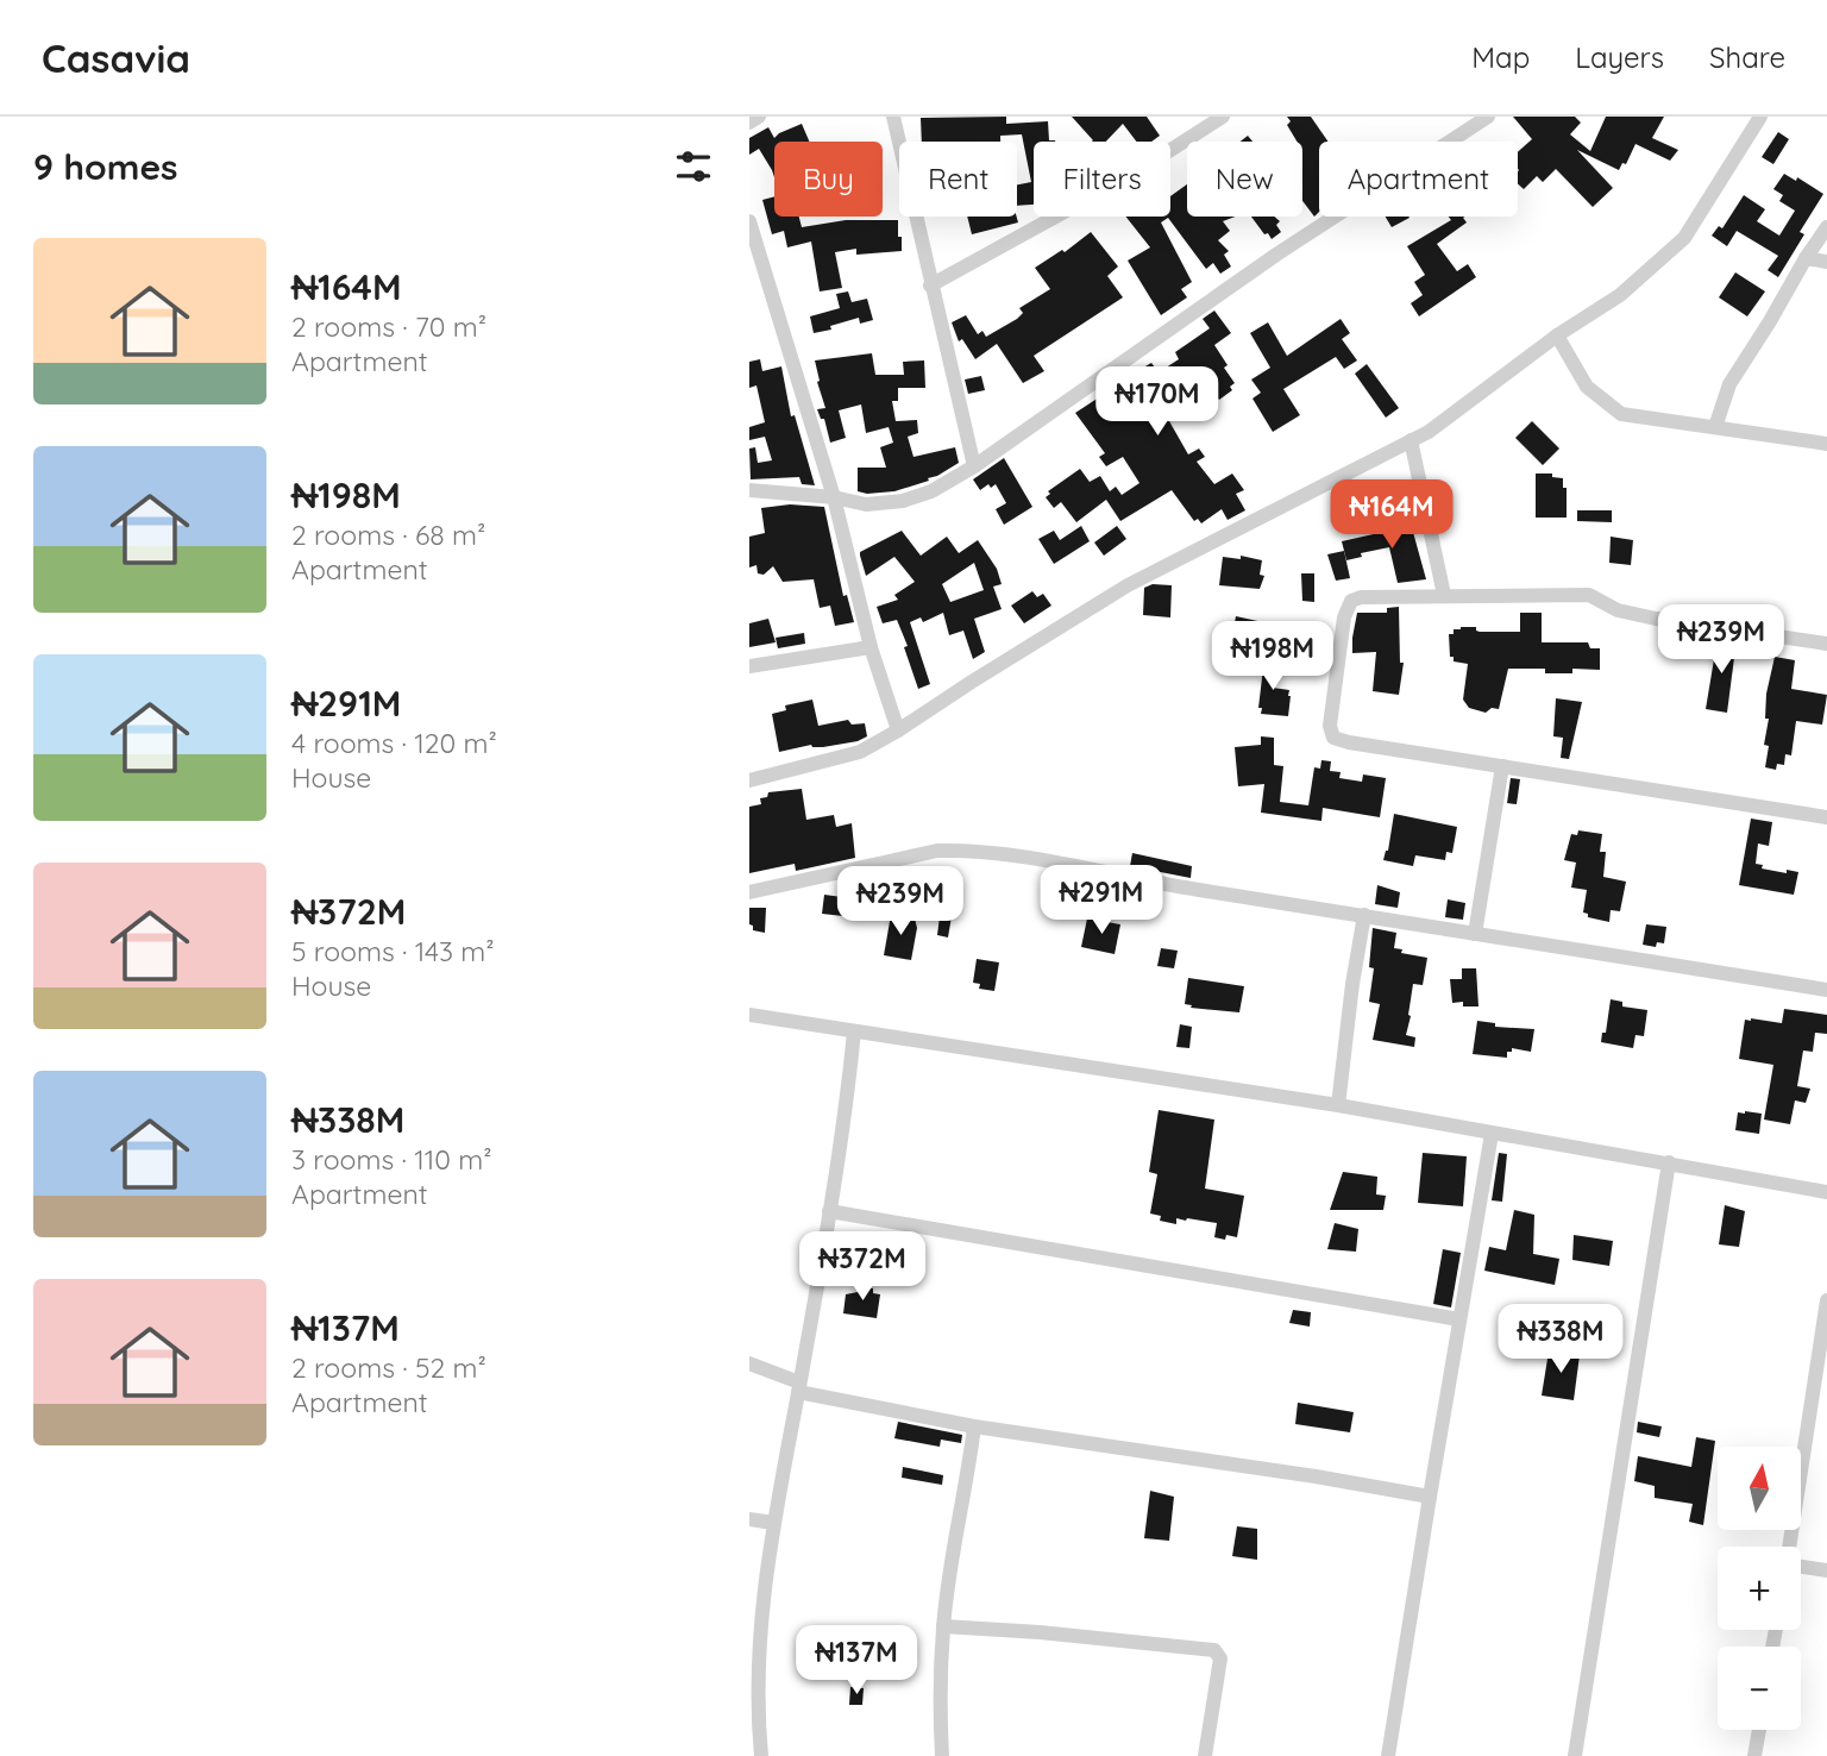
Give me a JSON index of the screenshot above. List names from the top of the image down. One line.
{"north":"top","page":{"header":"Casavia","nav":["Map","Layers","Share"],"heading":"9 homes","chip":["Buy","Rent","Filters","New","Apartment"],"list":[{"name":"₦164M","note":"2 rooms · 70 m² · Apartment"},{"name":"₦198M","note":"2 rooms · 68 m² · Apartment"},{"name":"₦291M","note":"4 rooms · 120 m² · House"},{"name":"₦372M","note":"5 rooms · 143 m² · House"},{"name":"₦338M","note":"3 rooms · 110 m² · Apartment"},{"name":"₦137M","note":"2 rooms · 52 m² · Apartment"}],"price":["₦170M","₦164M","₦239M","₦198M","₦291M","₦239M","₦372M","₦338M","₦137M"],"map_buttons":["+","−"]}}
